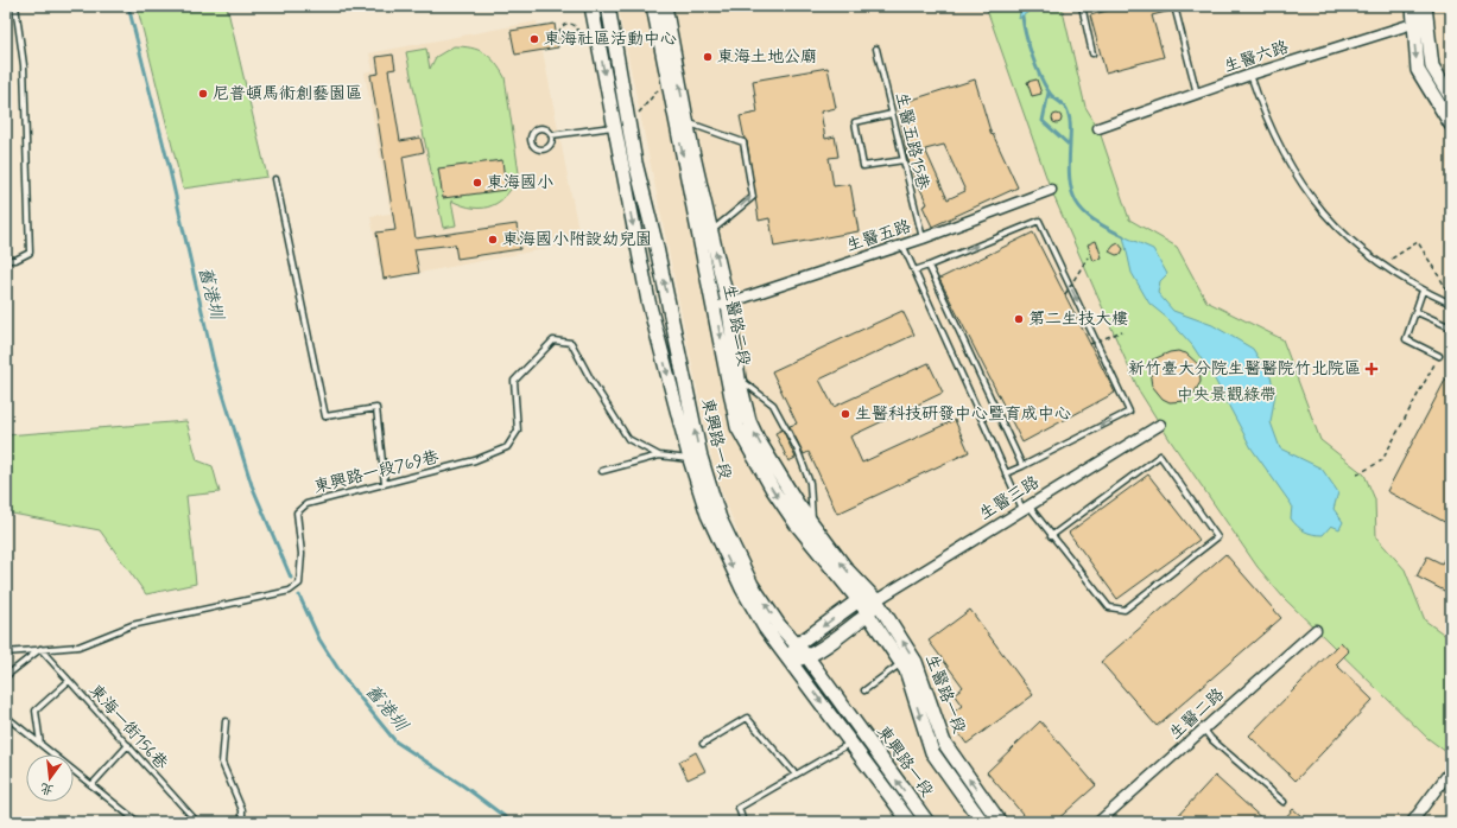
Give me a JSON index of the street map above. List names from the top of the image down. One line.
{"streets":{"street":["生醫六路","生醫五路","生醫路二段","東興路一段","生醫三路","生醫路一段","生醫二路"],"lane":["生醫五路15巷","東興路一段769巷","東海一街156巷"]},"crossings":[["生醫五路15巷","生醫五路"],["生醫五路","生醫路二段"],["生醫路二段","生醫三路"],["生醫路二段","生醫路一段"],["東興路一段","東興路一段769巷"],["東興路一段769巷","東海一街156巷"],["生醫三路","生醫路一段"]],"water":["舊港圳"],"parks":["中央景觀綠帶"],"places":{"other":["東海社區活動中心","東海土地公廟","尼普頓馬術創藝園區","東海國小","東海國小附設幼兒園","第二生技大樓","生醫科技研發中心暨育成中心"],"health":["新竹臺大分院生醫醫院竹北院區"]},"north":"bottom"}
